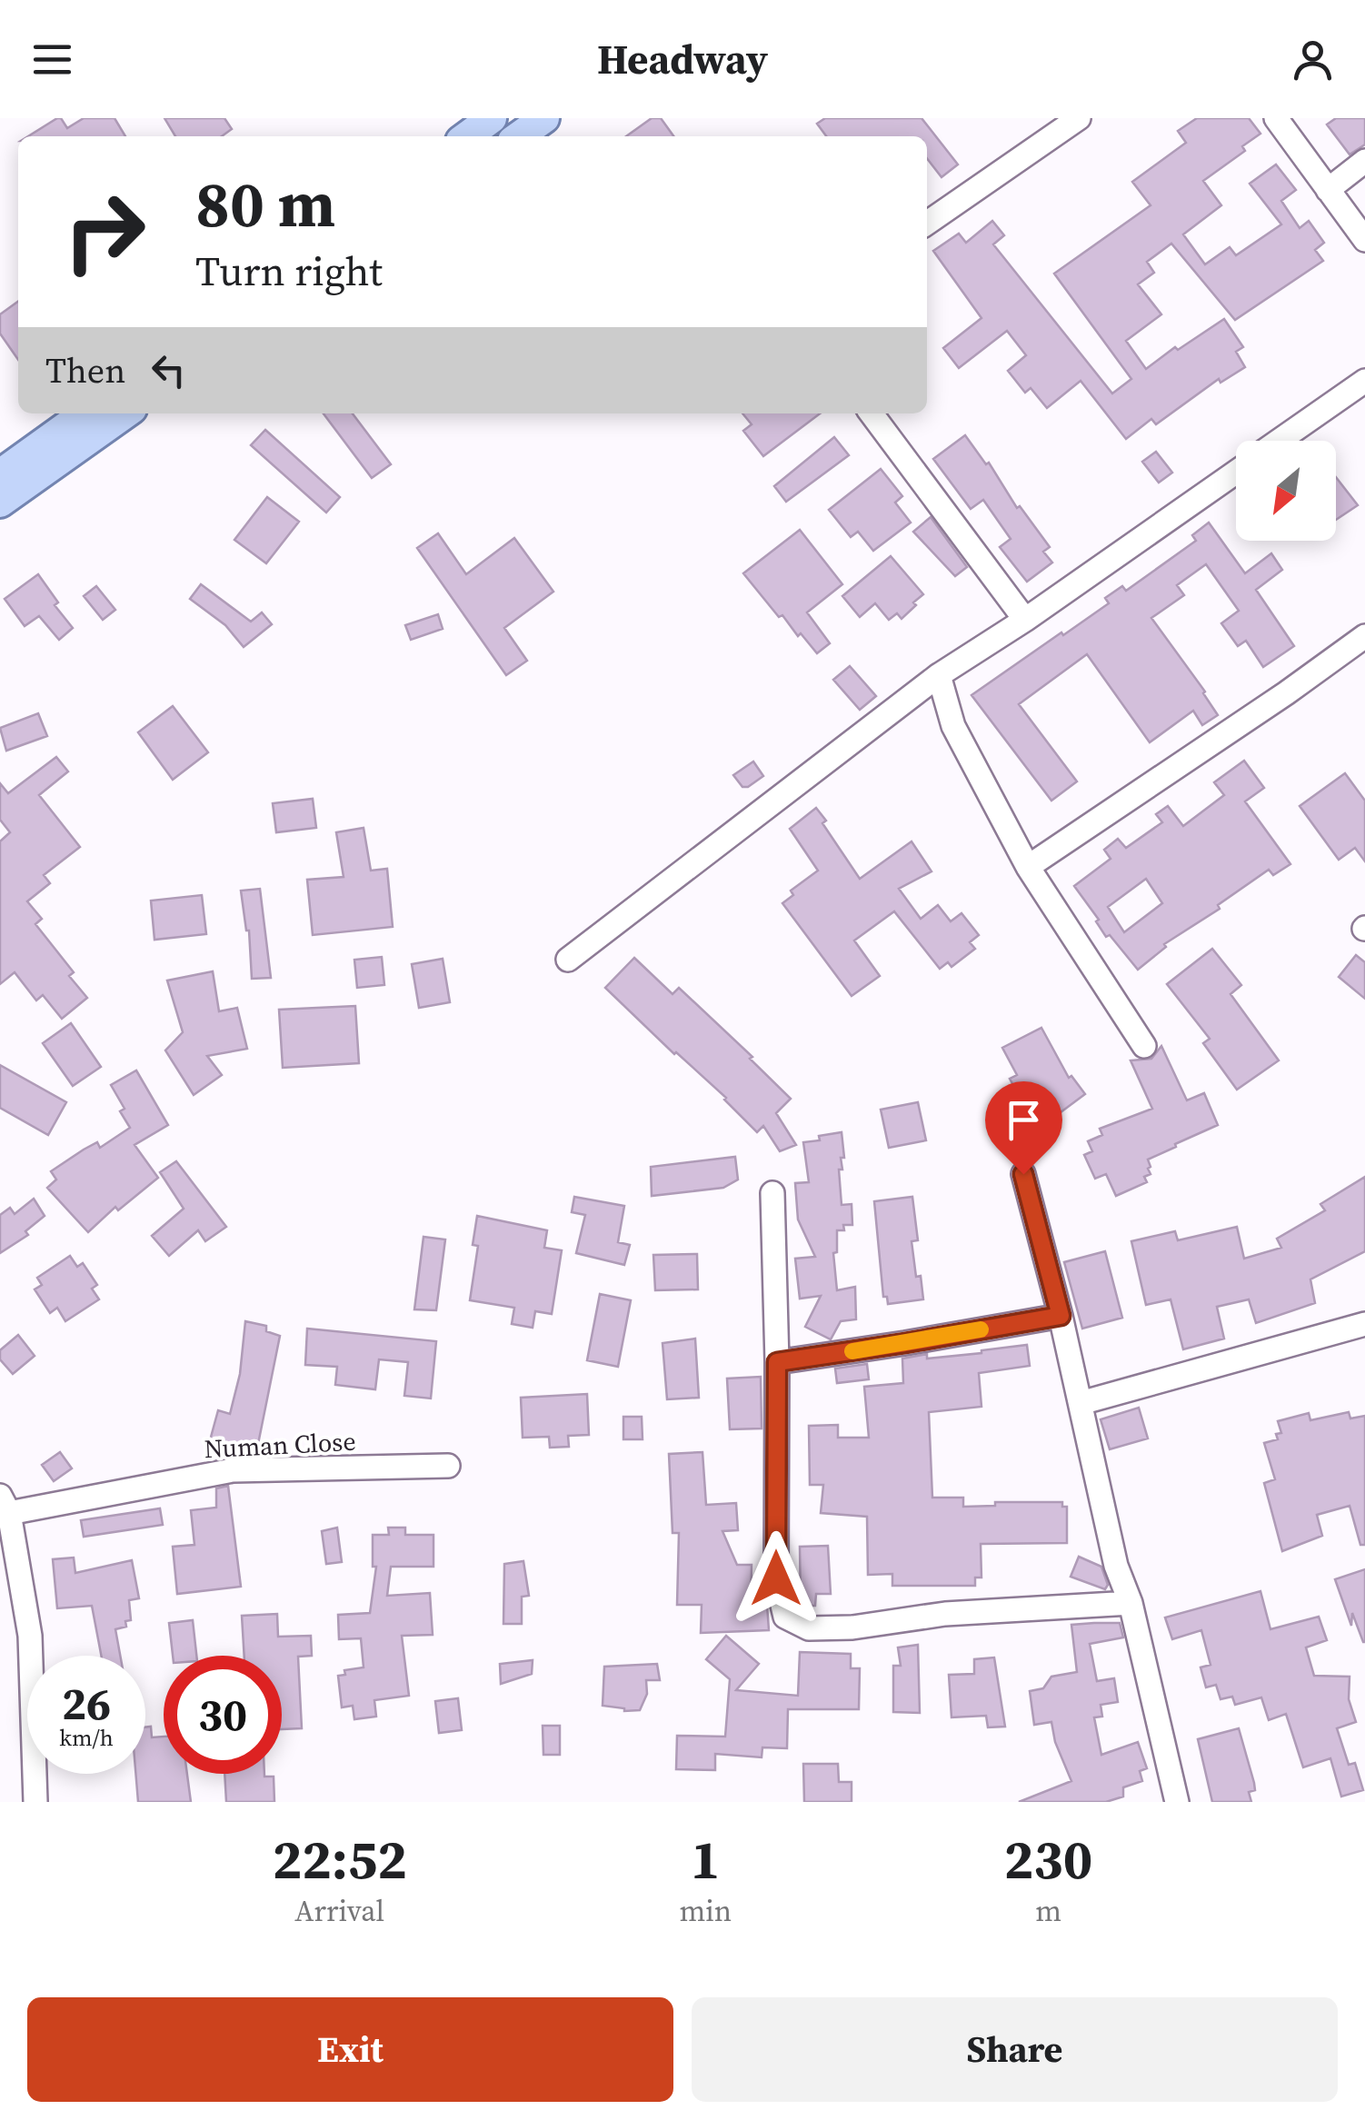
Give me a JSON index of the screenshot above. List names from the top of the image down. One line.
{"streets":{"street":["Numan Close"]},"north":"bottom left","page":{"header":"Headway","turn":["80 m","Turn right"],"then":"Then","speed":"26 km/h","limit":"30","eta":["22:52","Arrival","1","min","230","m"],"buttons":["Exit","Share"]}}
